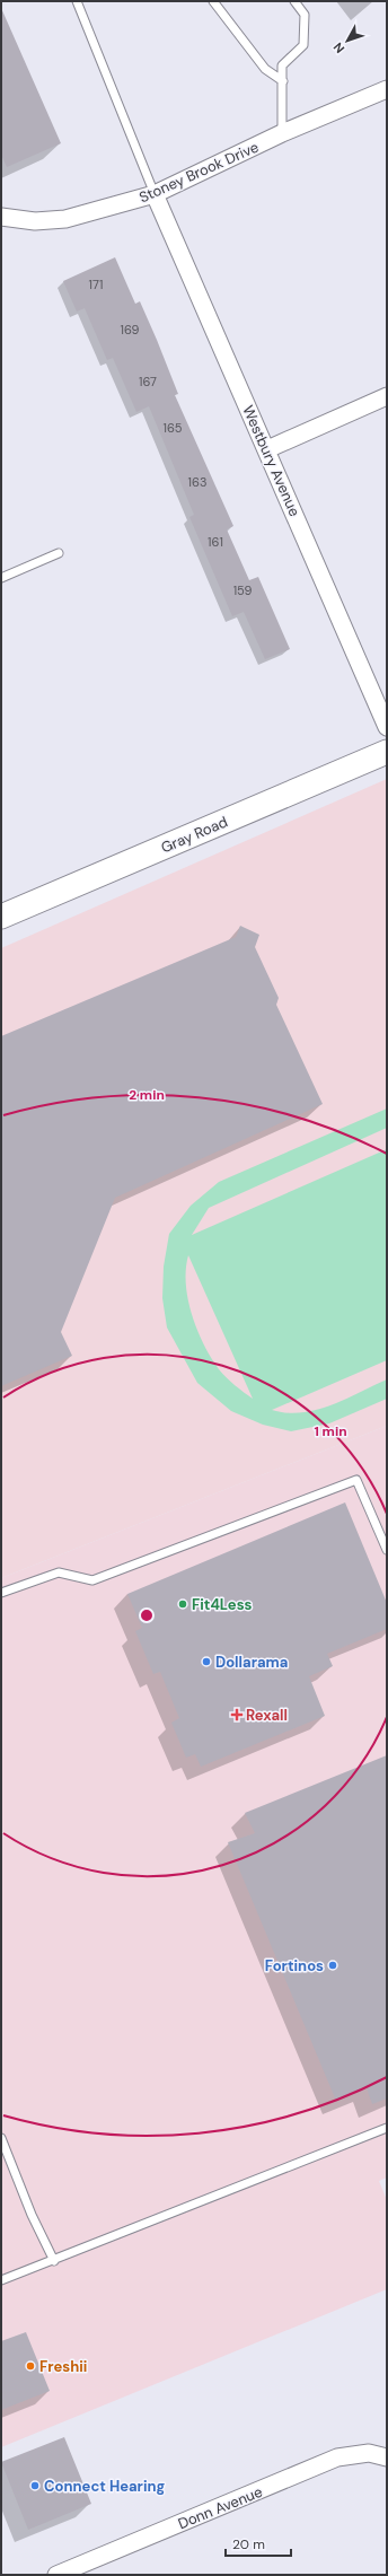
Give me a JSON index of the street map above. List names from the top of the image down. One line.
{"streets":{"main road":["Gray Road"],"street":["Stoney Brook Drive","Westbury Avenue","Donn Avenue"]},"crossings":[["Stoney Brook Drive","Westbury Avenue"]],"places":{"other":["Fit4Less","Dollarama","Fortinos","Freshii","Connect Hearing"],"health":["Rexall"]},"house_numbers":["171","169","167","165","163","161","159"],"scale_bar":"20 m","north":"bottom left","rings":["2 min","1 min"]}
